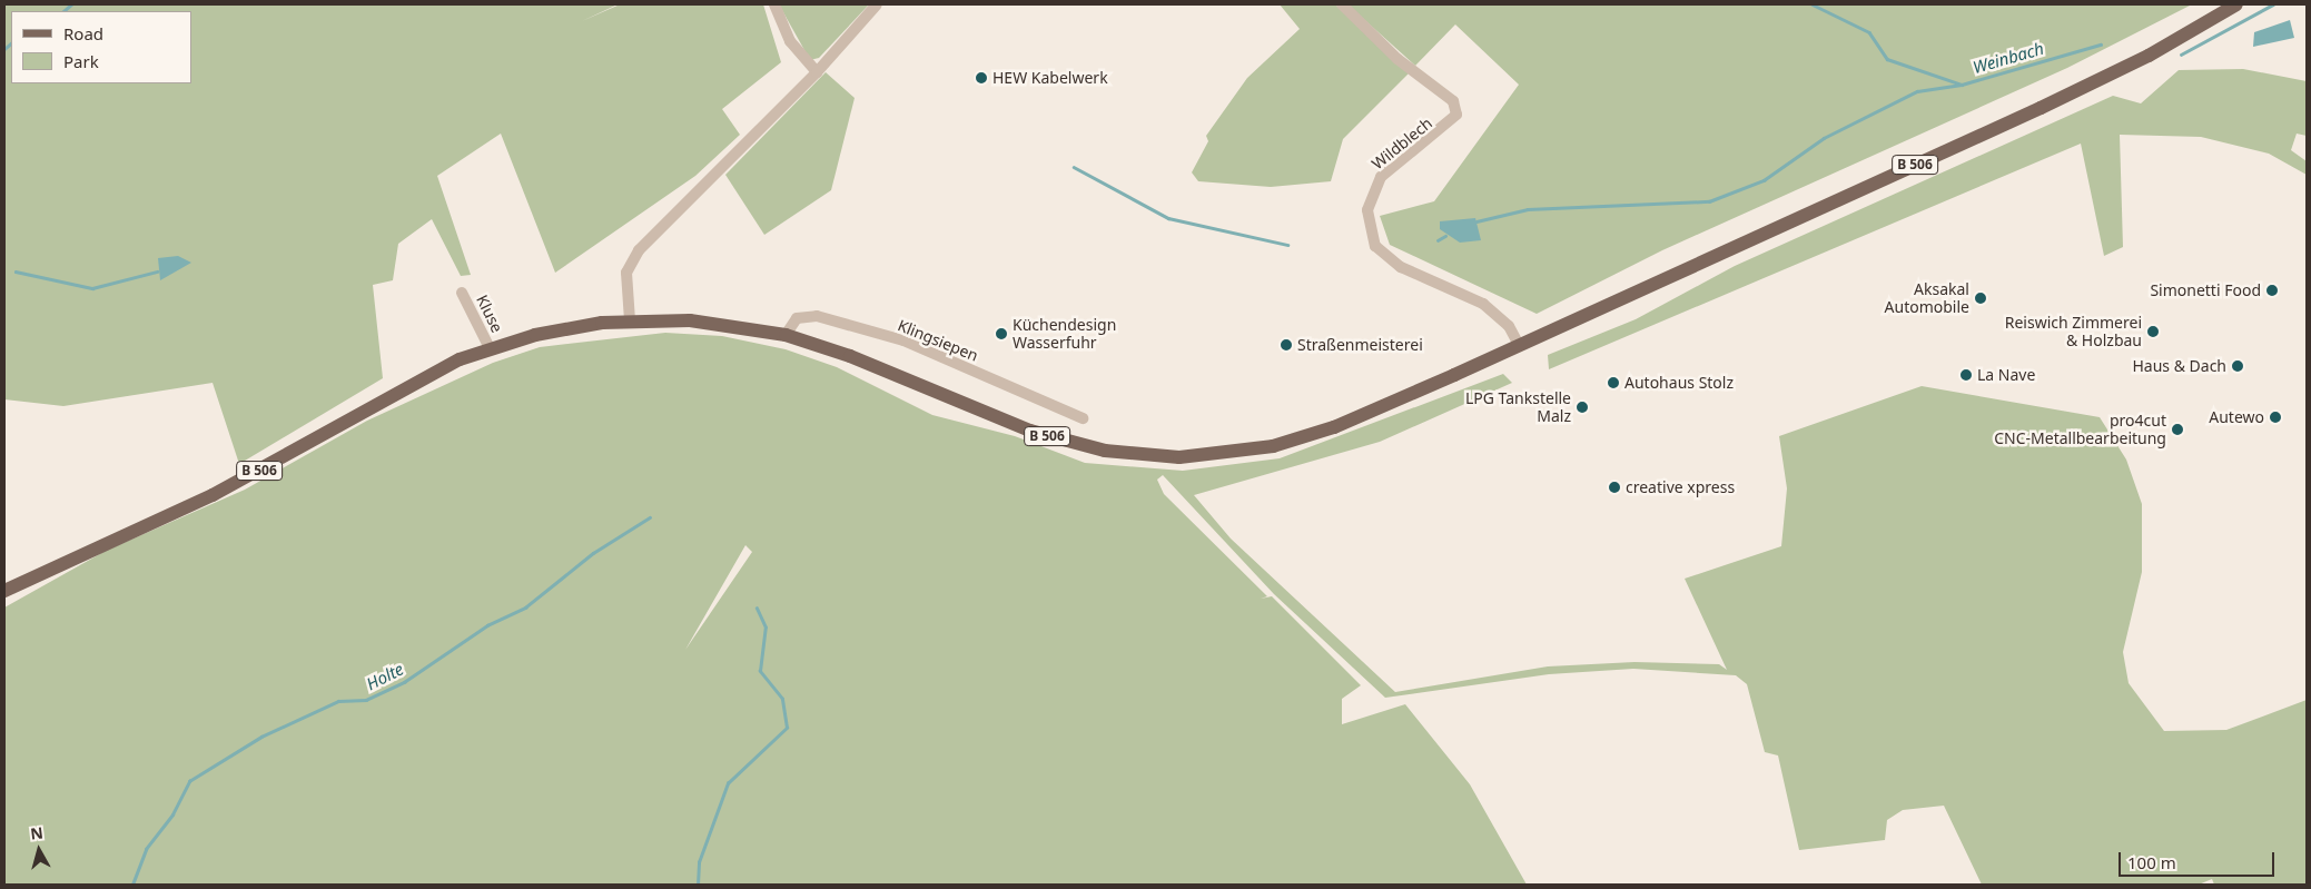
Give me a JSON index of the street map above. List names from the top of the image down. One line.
{"streets":{"main road":["B 506"],"street":["Wildblech","Kluse","Klingsiepen"]},"crossings":[["Wildblech","B 506"],["B 506","Kluse"],["B 506","Klingsiepen"]],"water":["Weinbach","Holte"],"places":["HEW Kabelwerk","Simonetti Food","Aksakal Automobile","Reiswich Zimmerei & Holzbau","Küchendesign Wasserfuhr","Straßenmeisterei","Haus & Dach","La Nave","Autohaus Stolz","LPG Tankstelle Malz","Autewo","pro4cut CNC-Metallbearbeitung","creative xpress"],"legend":["Road","Park"],"scale_bar":"100 m","north":"top"}
